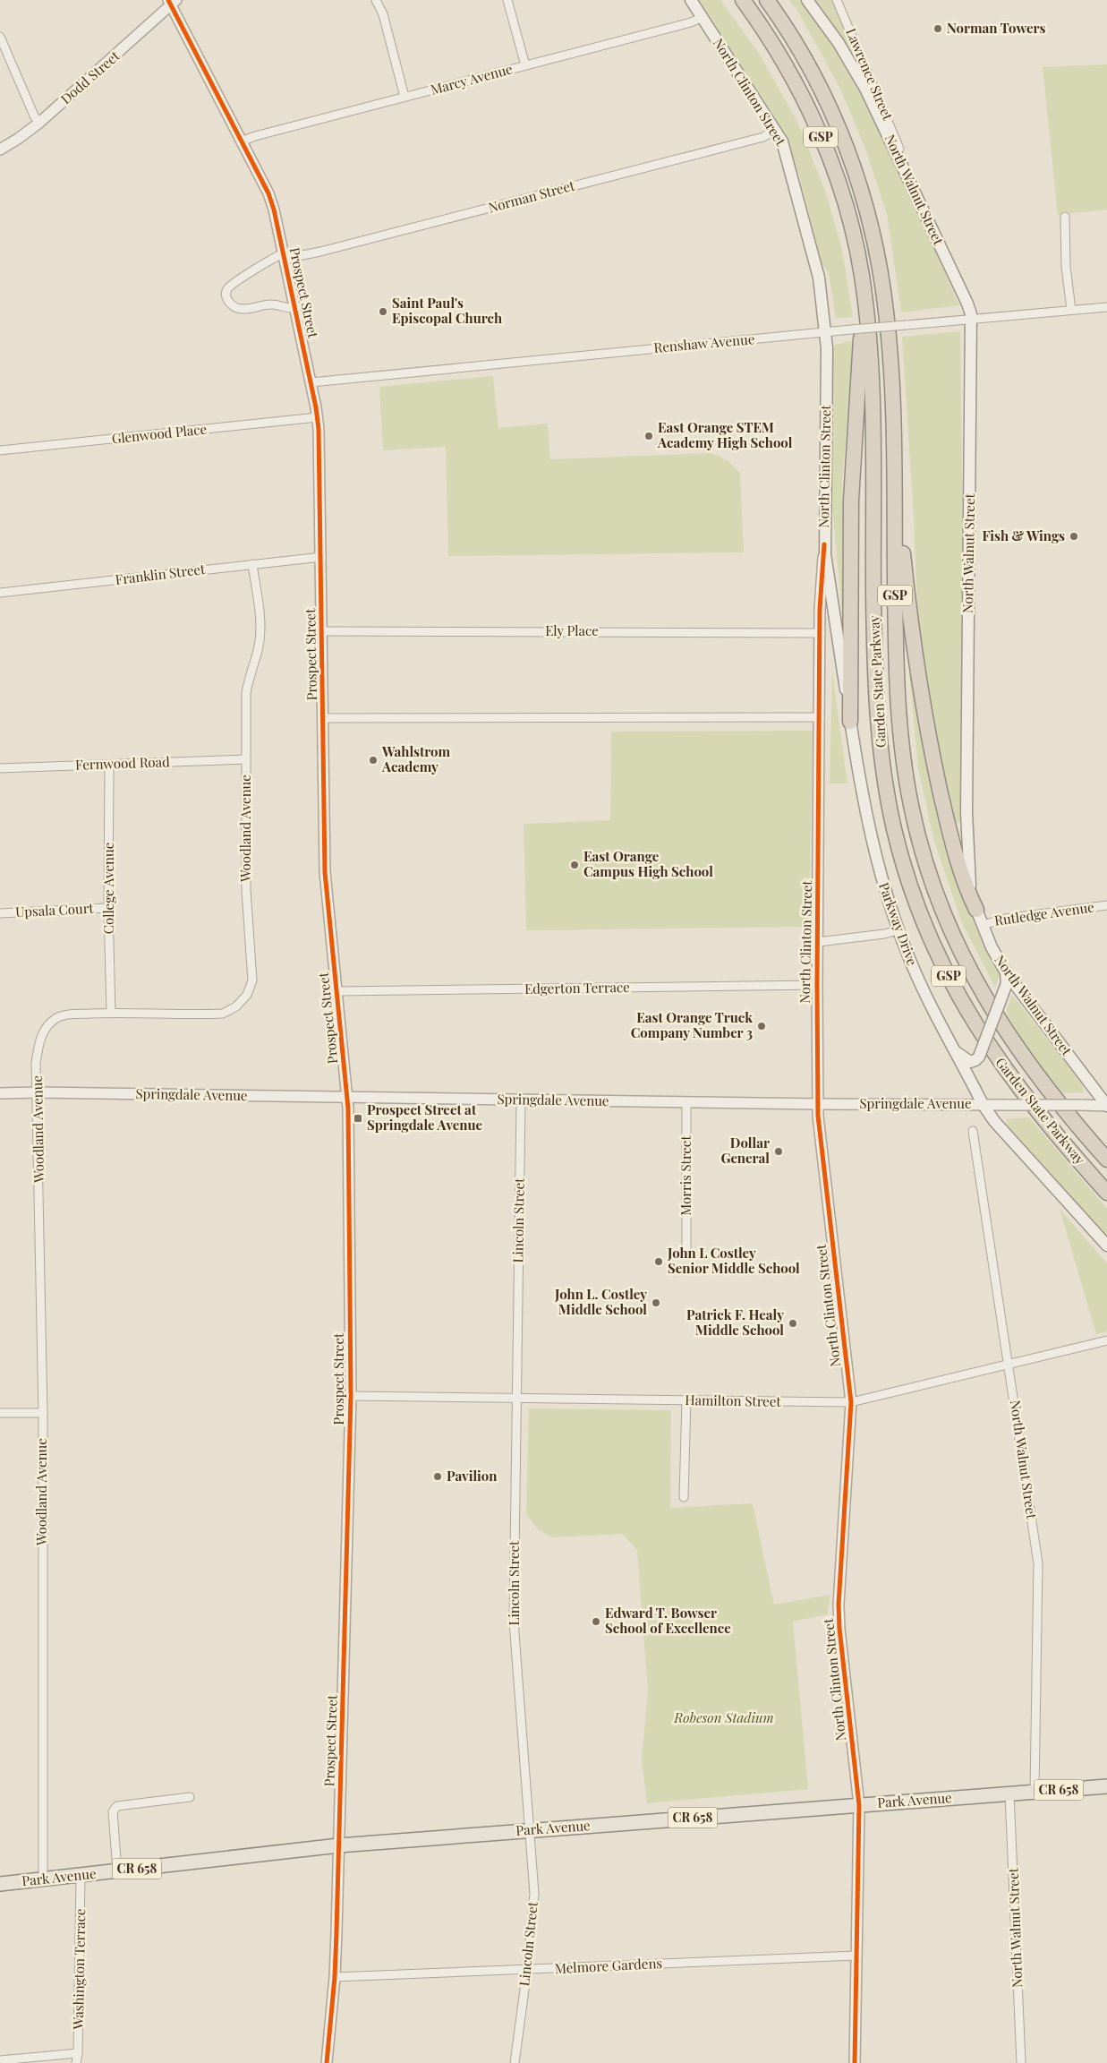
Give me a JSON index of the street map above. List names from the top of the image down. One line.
{"streets":{"highway":["GSP","Garden State Parkway"],"main road":["North Clinton Street","North Walnut Street","Parkway Drive","CR 658","Park Avenue"],"street":["Lawrence Street","Dodd Street","Marcy Avenue","Norman Street","Prospect Street","Renshaw Avenue","Glenwood Place","Franklin Street","Ely Place","Fernwood Road","Woodland Avenue","College Avenue","Upsala Court","Rutledge Avenue","Edgerton Terrace","Springdale Avenue","Morris Street","Lincoln Street","Hamilton Street","Melmore Gardens","Washington Terrace"]},"crossings":[["Lawrence Street","North Walnut Street"],["Dodd Street","Prospect Street"],["Marcy Avenue","North Clinton Street"],["Marcy Avenue","Prospect Street"],["North Clinton Street","Norman Street"],["North Clinton Street","Renshaw Avenue"],["North Clinton Street","Ely Place"],["North Clinton Street","Parkway Drive"],["North Clinton Street","Edgerton Terrace"],["North Clinton Street","Springdale Avenue"],["North Clinton Street","Hamilton Street"],["North Clinton Street","Park Avenue"],["North Clinton Street","Melmore Gardens"],["North Walnut Street","Renshaw Avenue"],["North Walnut Street","Rutledge Avenue"],["North Walnut Street","Springdale Avenue"],["North Walnut Street","Hamilton Street"],["North Walnut Street","Park Avenue"],["Norman Street","Prospect Street"],["Prospect Street","Renshaw Avenue"],["Prospect Street","Glenwood Place"],["Prospect Street","Franklin Street"],["Prospect Street","Ely Place"],["Prospect Street","Edgerton Terrace"],["Prospect Street","Springdale Avenue"],["Prospect Street","Hamilton Street"],["Prospect Street","Park Avenue"],["Prospect Street","Melmore Gardens"],["Franklin Street","Woodland Avenue"],["Fernwood Road","Woodland Avenue"],["Fernwood Road","College Avenue"],["Woodland Avenue","College Avenue"],["Woodland Avenue","Springdale Avenue"],["Woodland Avenue","Park Avenue"],["College Avenue","Upsala Court"],["Parkway Drive","Springdale Avenue"],["Springdale Avenue","Morris Street"],["Springdale Avenue","Lincoln Street"],["Lincoln Street","Hamilton Street"],["Lincoln Street","Park Avenue"],["Lincoln Street","Melmore Gardens"],["Park Avenue","Washington Terrace"]],"parks":["Robeson Stadium"],"places":{"other":["Norman Towers","Saint Paul's Episcopal Church","East Orange STEM Academy High School","Fish & Wings","Wahlstrom Academy","East Orange Campus High School","East Orange Truck Company Number 3","Dollar General","John L Costley Senior Middle School","John L. Costley Middle School","Patrick F. Healy Middle School","Pavilion","Edward T. Bowser School of Excellence"],"transit":["Prospect Street at Springdale Avenue"]}}
